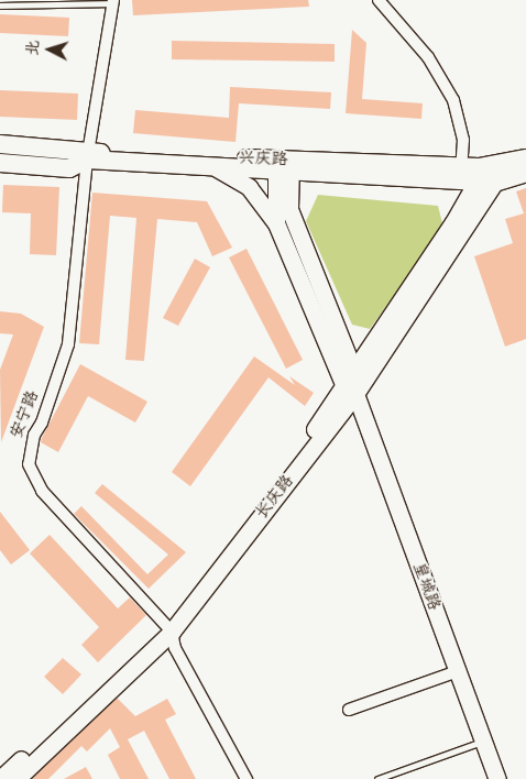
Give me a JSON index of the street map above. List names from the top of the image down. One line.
{"streets":{"main road":["兴庆路","长庆路","皇城路"],"street":["安宁路"]},"crossings":[["兴庆路","安宁路"],["兴庆路","长庆路"],["兴庆路","皇城路"],["安宁路","长庆路"],["长庆路","皇城路"]],"north":"left"}
